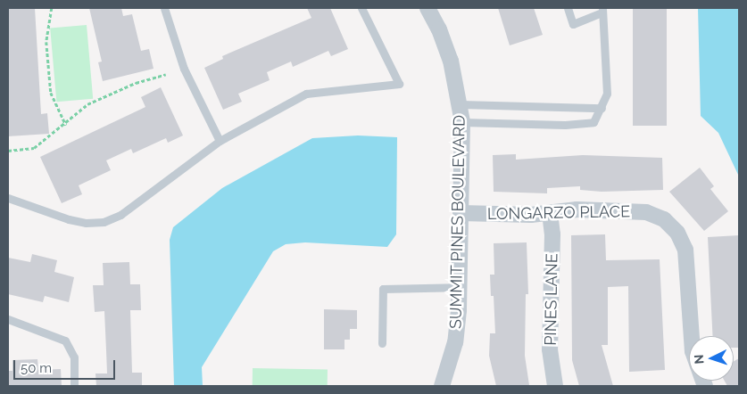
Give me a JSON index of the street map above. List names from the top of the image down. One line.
{"streets":{"street":["LONGARZO PLACE","SUMMIT PINES BOULEVARD","PINES LANE"]},"crossings":[["LONGARZO PLACE","SUMMIT PINES BOULEVARD"],["LONGARZO PLACE","PINES LANE"]],"scale_bar":"50 m","north":"left"}
